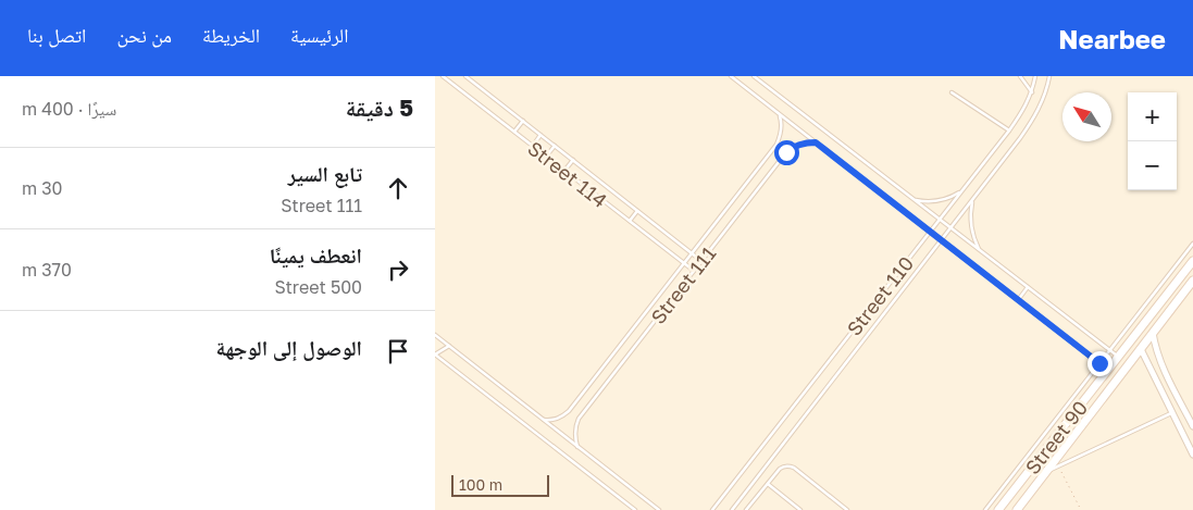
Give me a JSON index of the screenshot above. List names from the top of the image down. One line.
{"streets":{"street":["Street 90"],"lane":["Street 114","Street 111","Street 110"]},"crossings":[["Street 114","Street 111"]],"scale_bar":"100 m","north":"top left","page":{"header":"Nearbee","nav":["الرئيسية","الخريطة","من نحن","اتصل بنا"],"heading":["5 دقيقة","سيرًا · 400 m"],"map_buttons":["+","−"],"list":[["تابع السير","Street 111","30 m"],["انعطف يمينًا","Street 500","370 m"],"الوصول إلى الوجهة"],"scale":"100 m"}}
